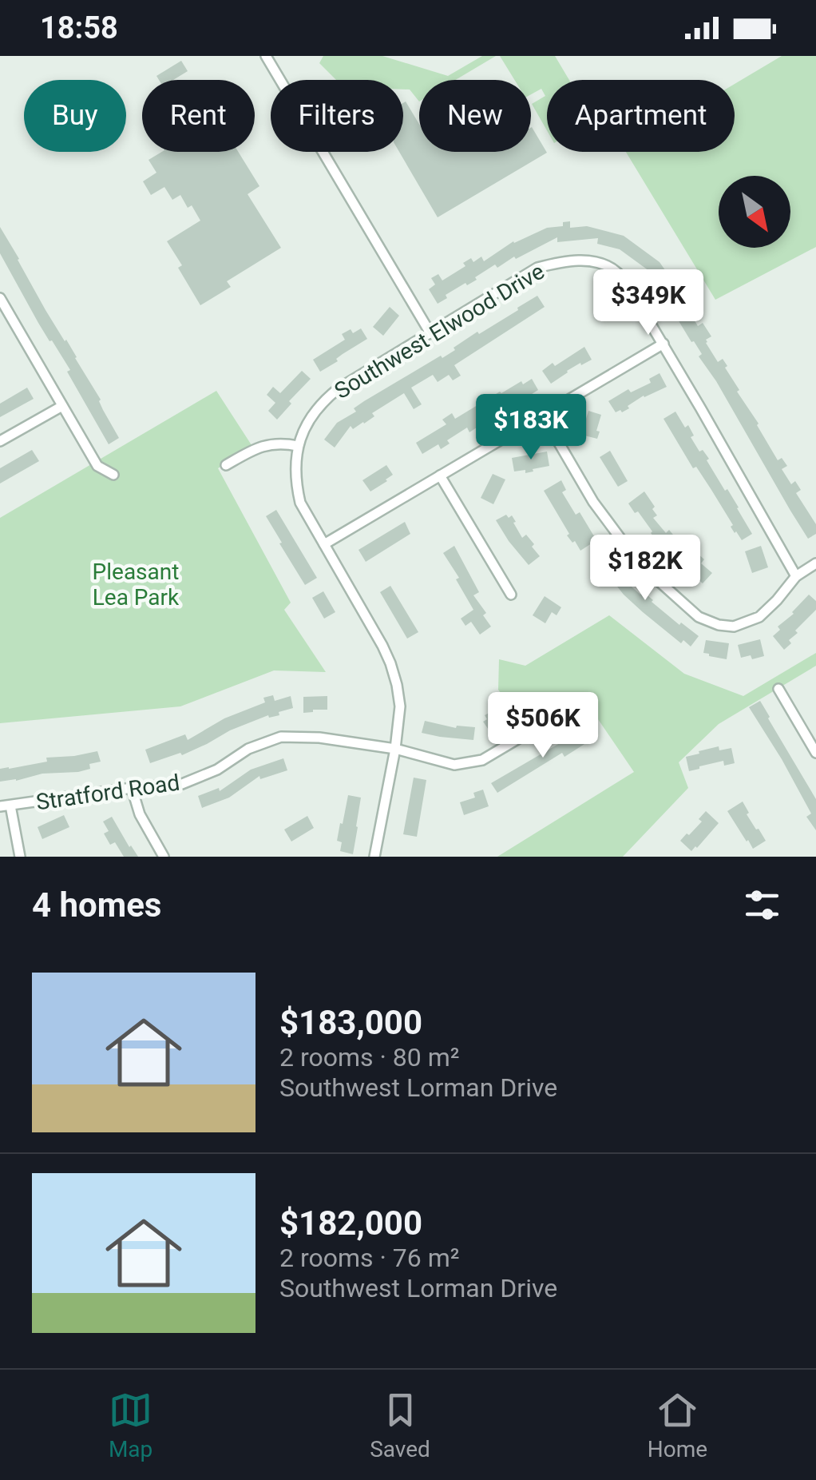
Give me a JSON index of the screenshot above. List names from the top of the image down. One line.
{"streets":{"street":["Southwest Elwood Drive","Stratford Road"]},"parks":["Pleasant Lea Park"],"north":"bottom right","page":{"status":"18:58","chip":["Buy","Rent","Filters","New","Apartment"],"price":["$349K","$183K","$182K","$506K"],"heading":"4 homes","list":[{"name":"$183,000","note":"2 rooms · 80 m² · Southwest Lorman Drive"},{"name":"$182,000","note":"2 rooms · 76 m² · Southwest Lorman Drive"}],"tabs":["Map","Saved","Home"]}}
